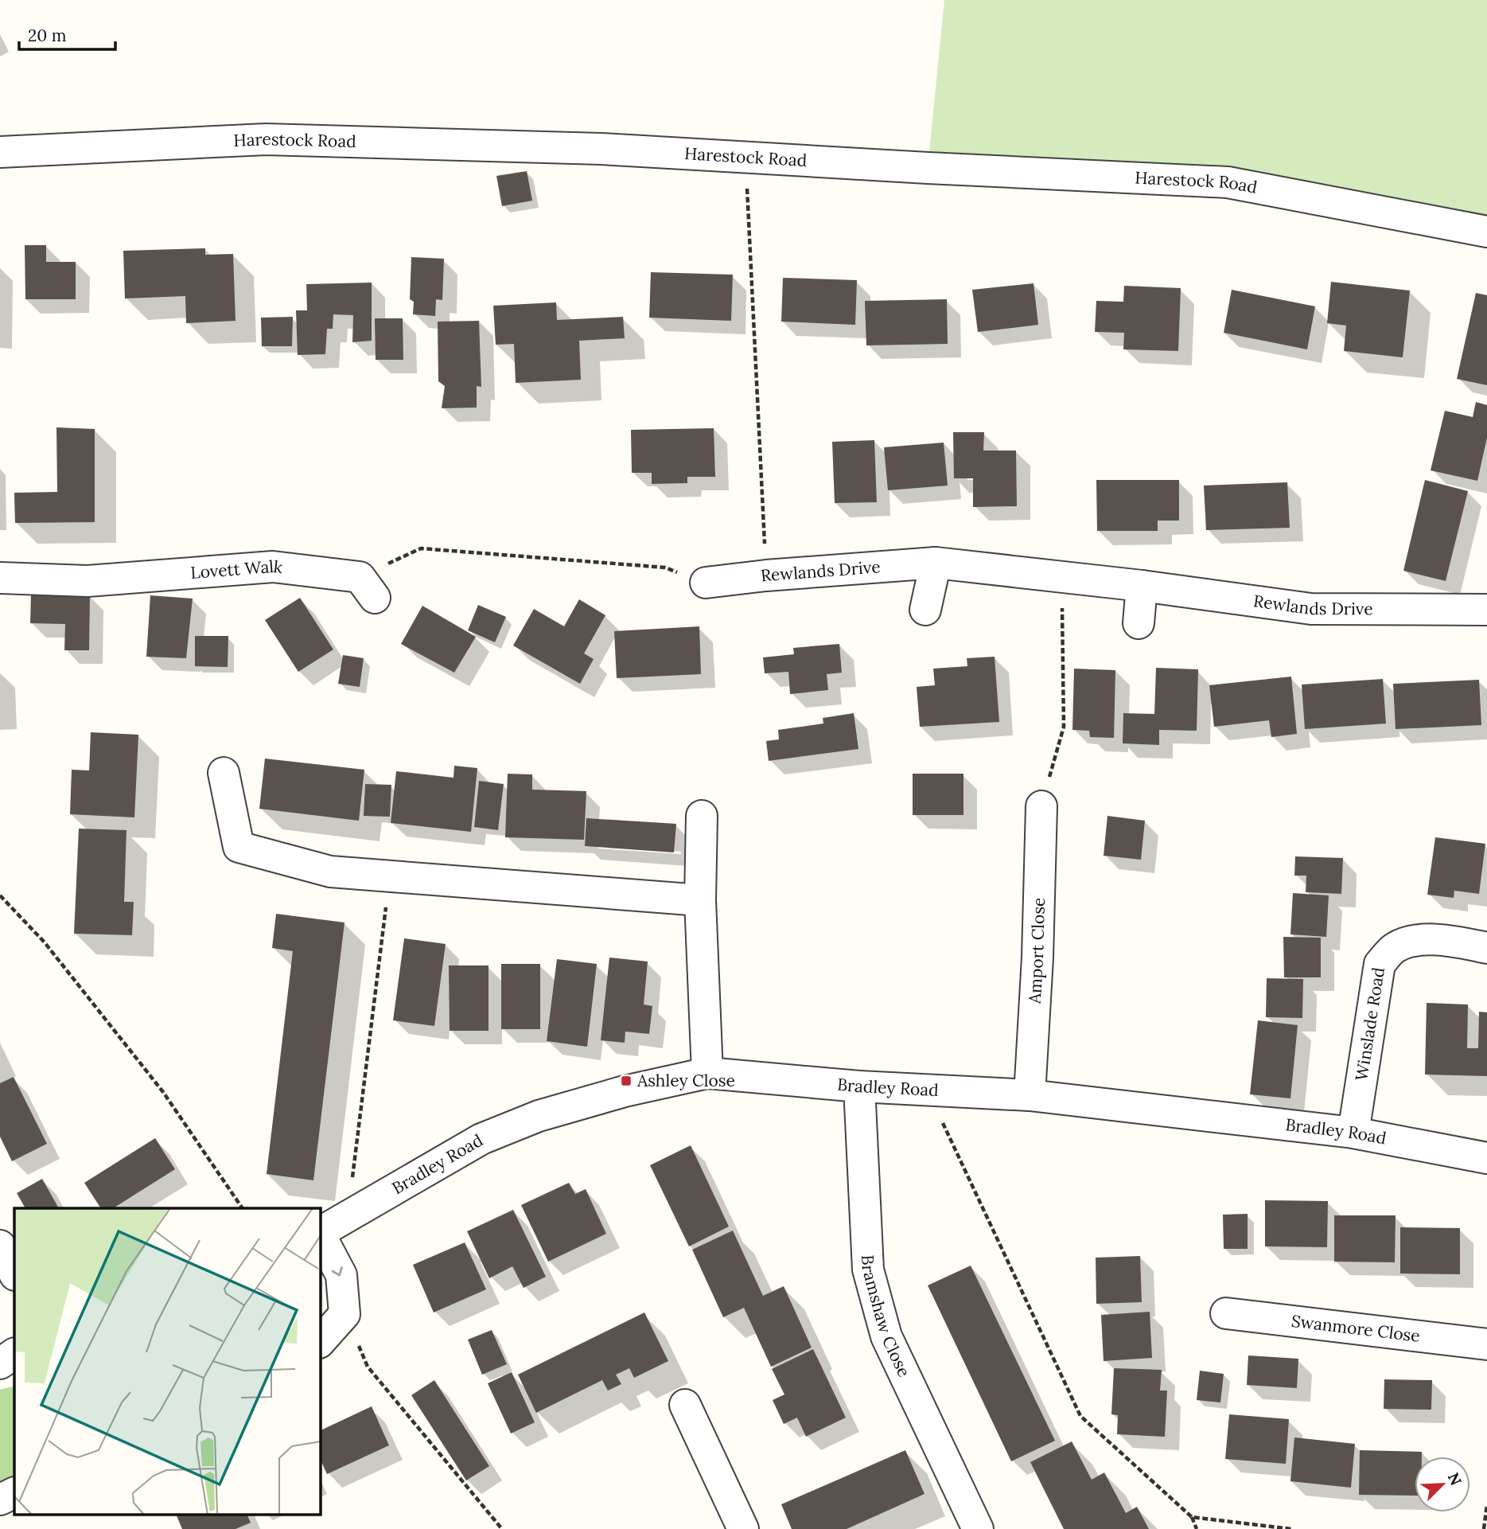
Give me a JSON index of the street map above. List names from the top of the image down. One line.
{"streets":{"street":["Harestock Road","Lovett Walk","Rewlands Drive","Amport Close","Winslade Road","Bradley Road","Bramshaw Close","Swanmore Close"]},"crossings":[["Amport Close","Bradley Road"],["Winslade Road","Bradley Road"],["Bradley Road","Bramshaw Close"]],"places":{"transit":["Ashley Close"]},"scale_bar":"20 m","north":"top right"}
